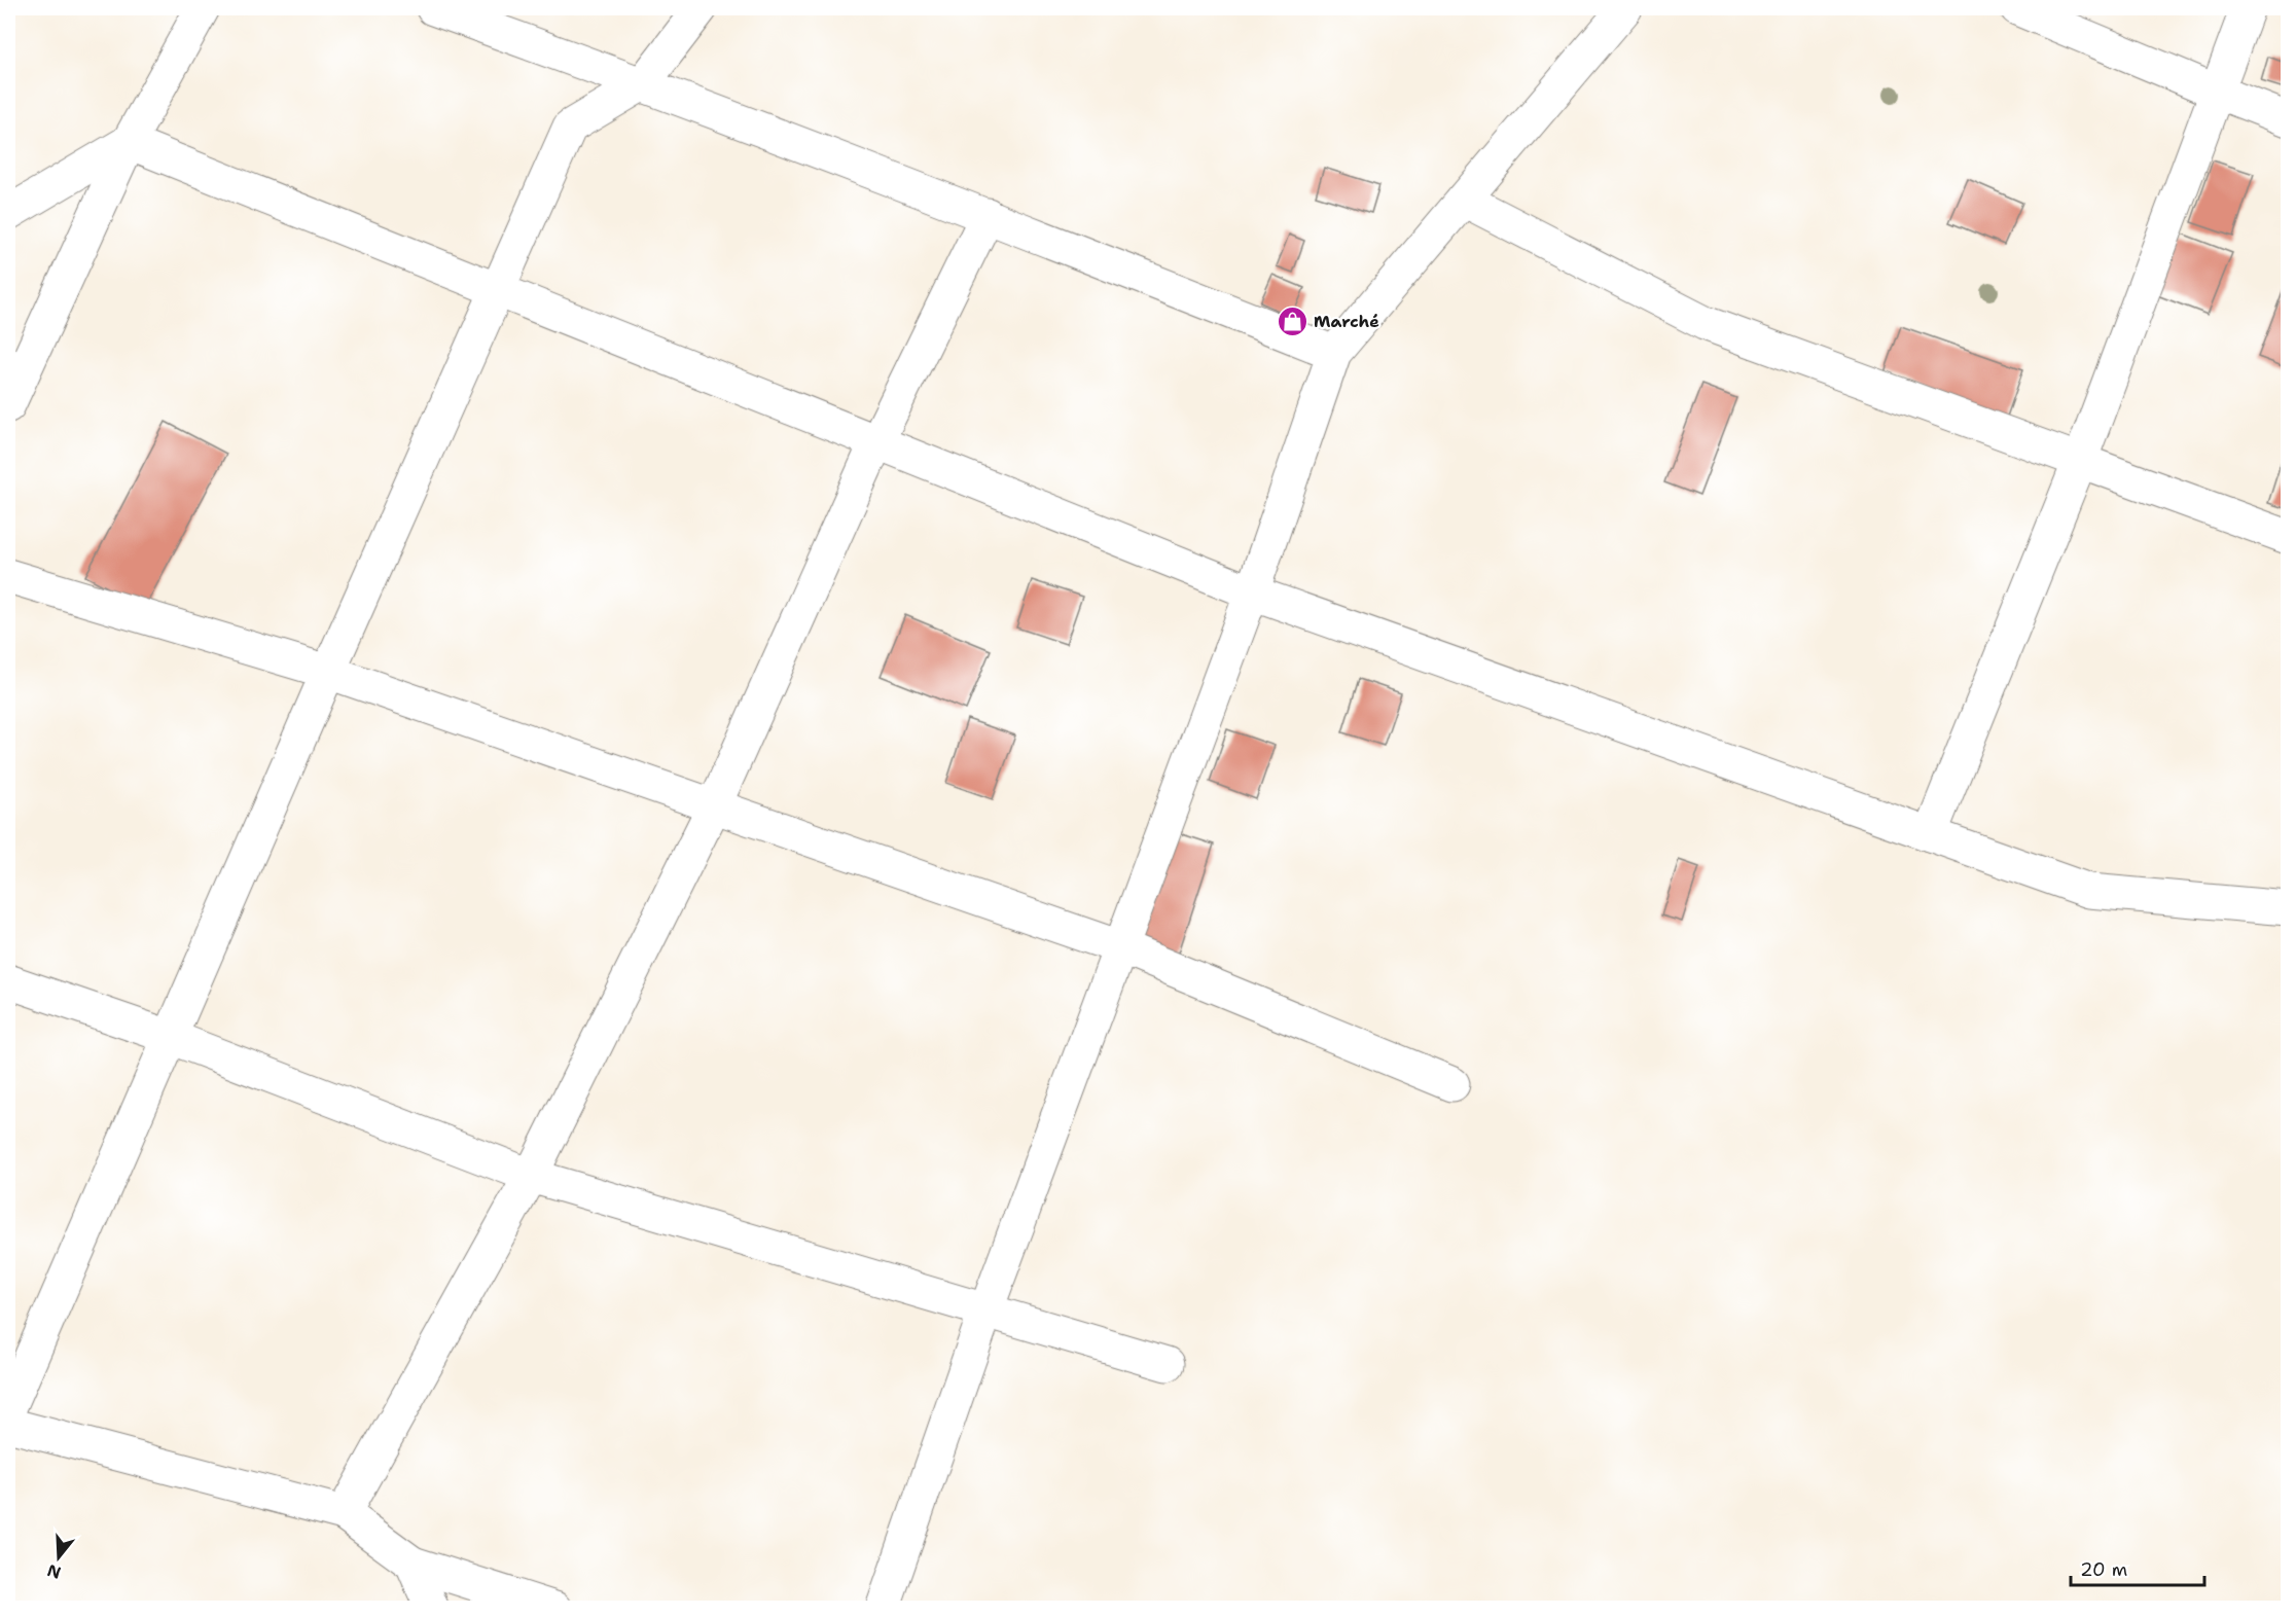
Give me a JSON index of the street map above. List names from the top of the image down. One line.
{"places":{"shop":["Marché"]},"scale_bar":"20 m","north":"bottom"}
